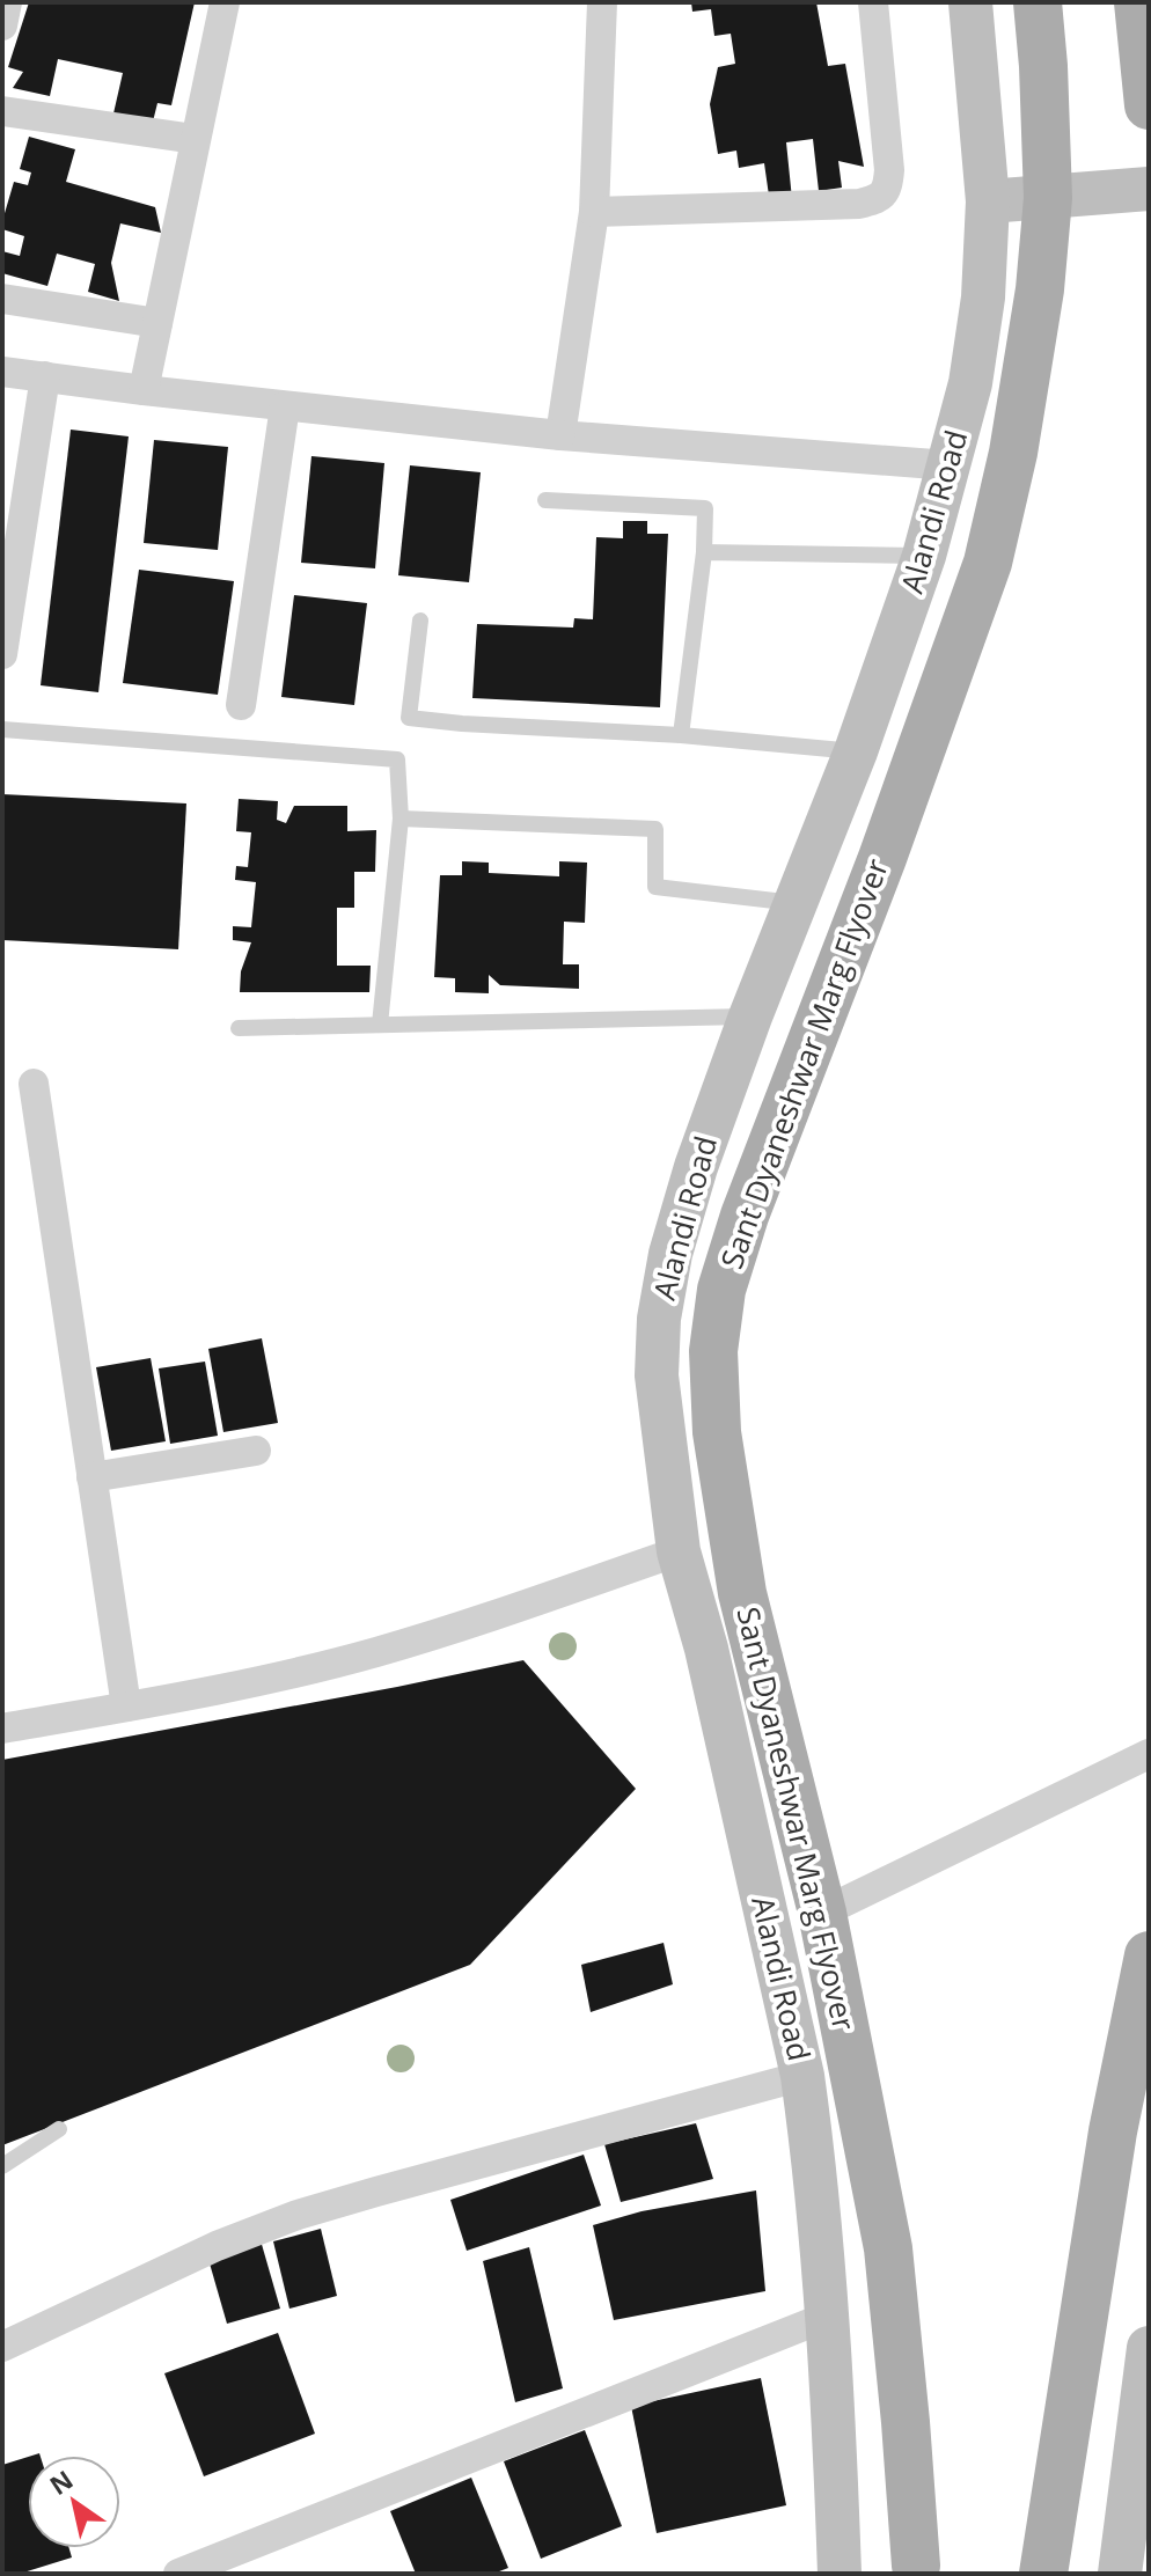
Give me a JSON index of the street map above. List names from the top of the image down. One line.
{"streets":{"main road":["Sant Dyaneshwar Marg Flyover"],"street":["Alandi Road"]},"north":"top left"}
